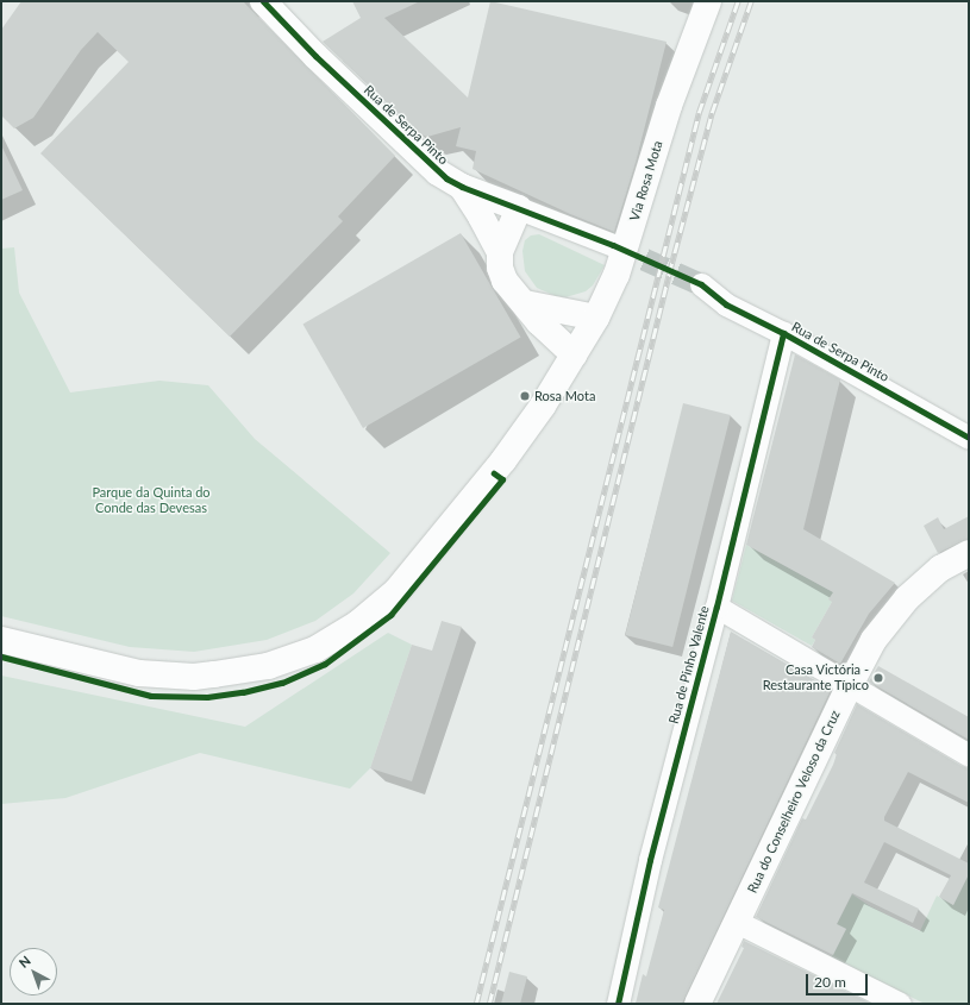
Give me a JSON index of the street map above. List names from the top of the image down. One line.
{"streets":{"main road":["Rua de Serpa Pinto","Via Rosa Mota","Rua do Conselheiro Veloso da Cruz"],"street":["Rua de Pinho Valente"]},"crossings":[["Rua de Serpa Pinto","Rua de Pinho Valente"]],"parks":["Parque da Quinta do Conde das Devesas"],"places":["Rosa Mota","Casa Victória - Restaurante Típico"],"scale_bar":"20 m","north":"top left"}
